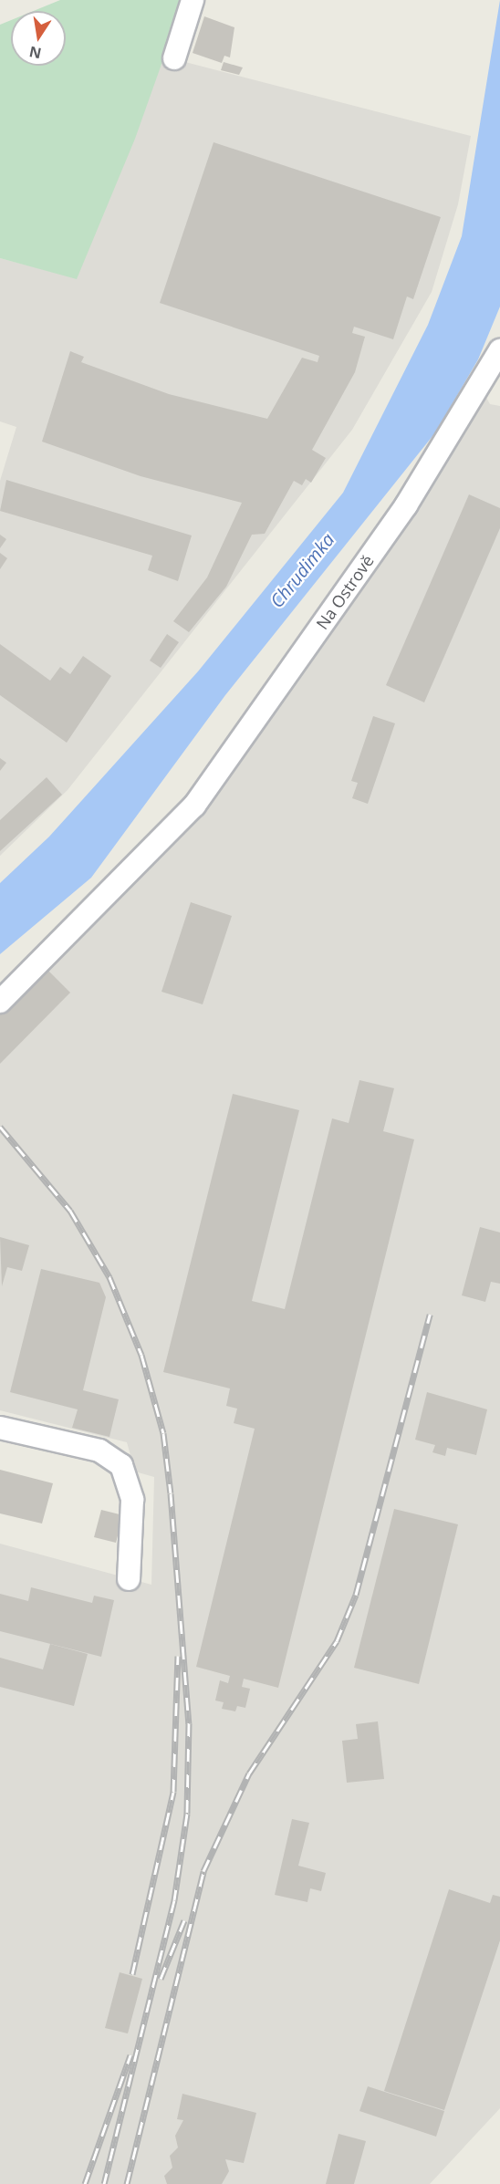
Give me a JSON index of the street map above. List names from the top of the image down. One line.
{"streets":{"street":["Na Ostrově"]},"water":["Chrudimka"],"north":"bottom"}
